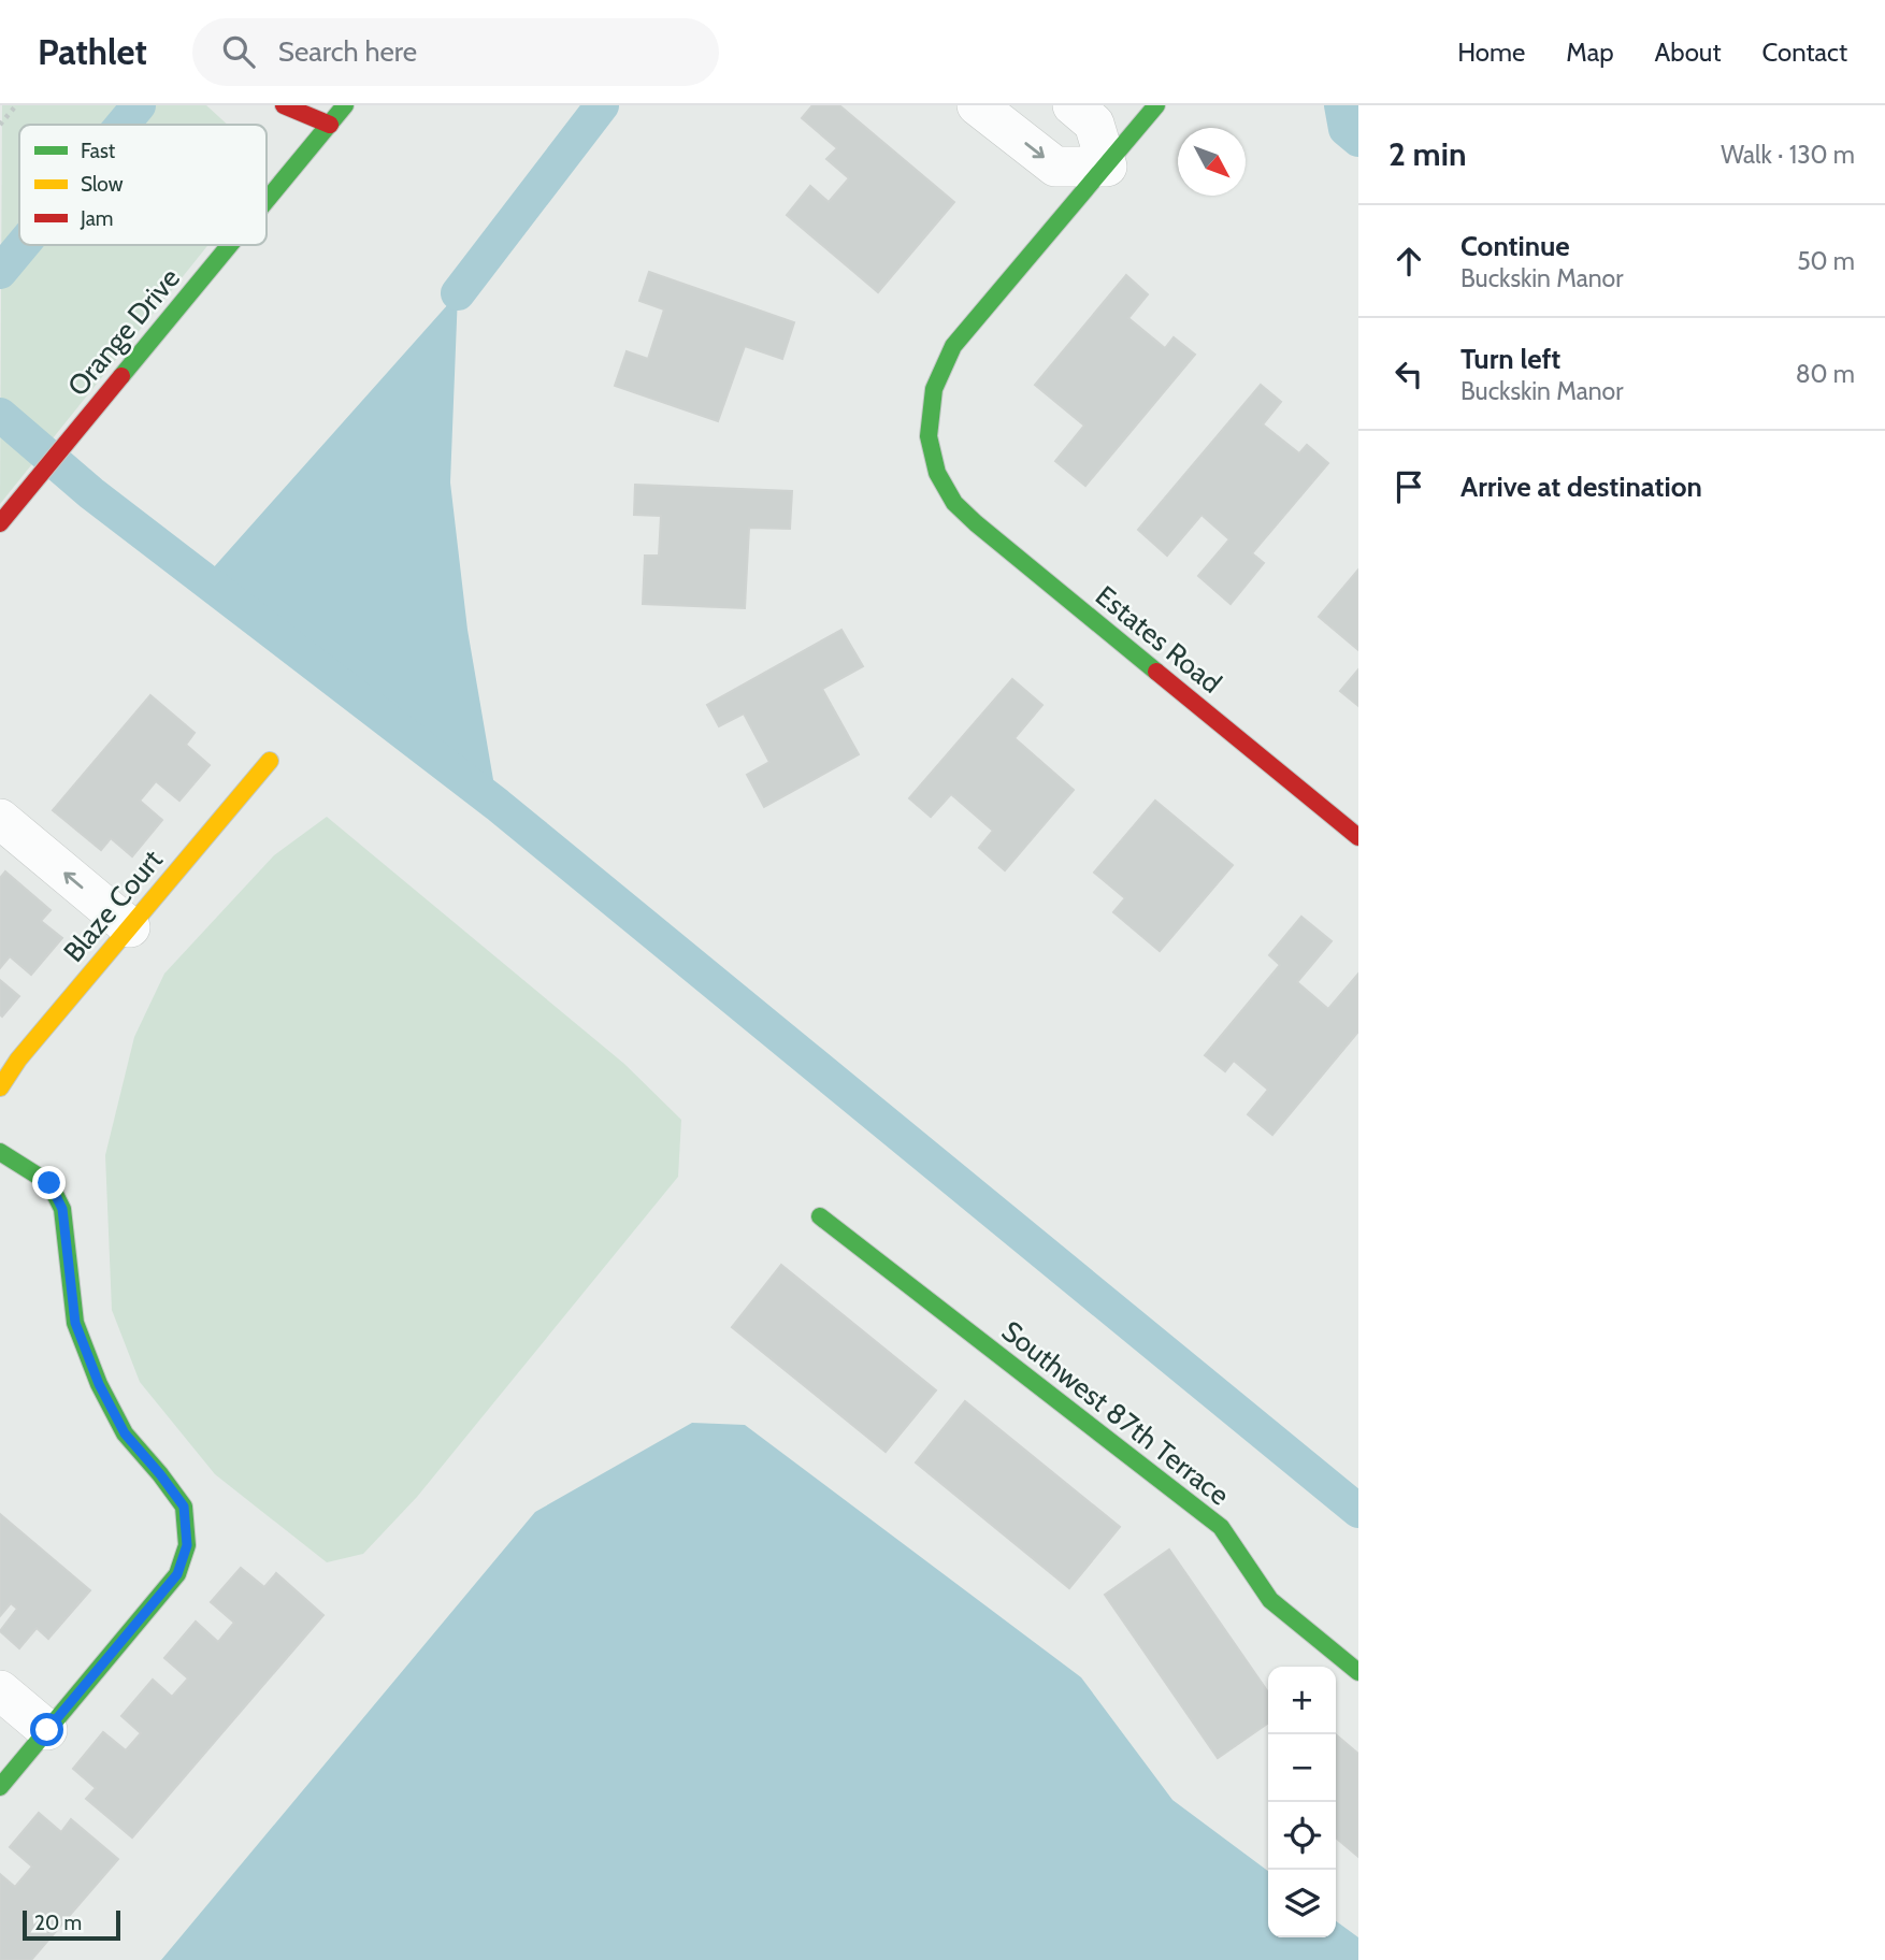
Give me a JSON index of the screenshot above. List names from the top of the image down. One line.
{"streets":{"street":["Orange Drive","Estates Road","Blaze Court","Southwest 87th Terrace"]},"legend":["Fast","Slow","Jam"],"scale_bar":"20 m","north":"bottom right","page":{"header":"Pathlet","search":"Search here","nav":["Home","Map","About","Contact"],"heading":["2 min","Walk · 130 m"],"list":[["Continue","Buckskin Manor","50 m"],["Turn left","Buckskin Manor","80 m"],"Arrive at destination"],"map_buttons":["+","−"],"scale":"20 m"}}
